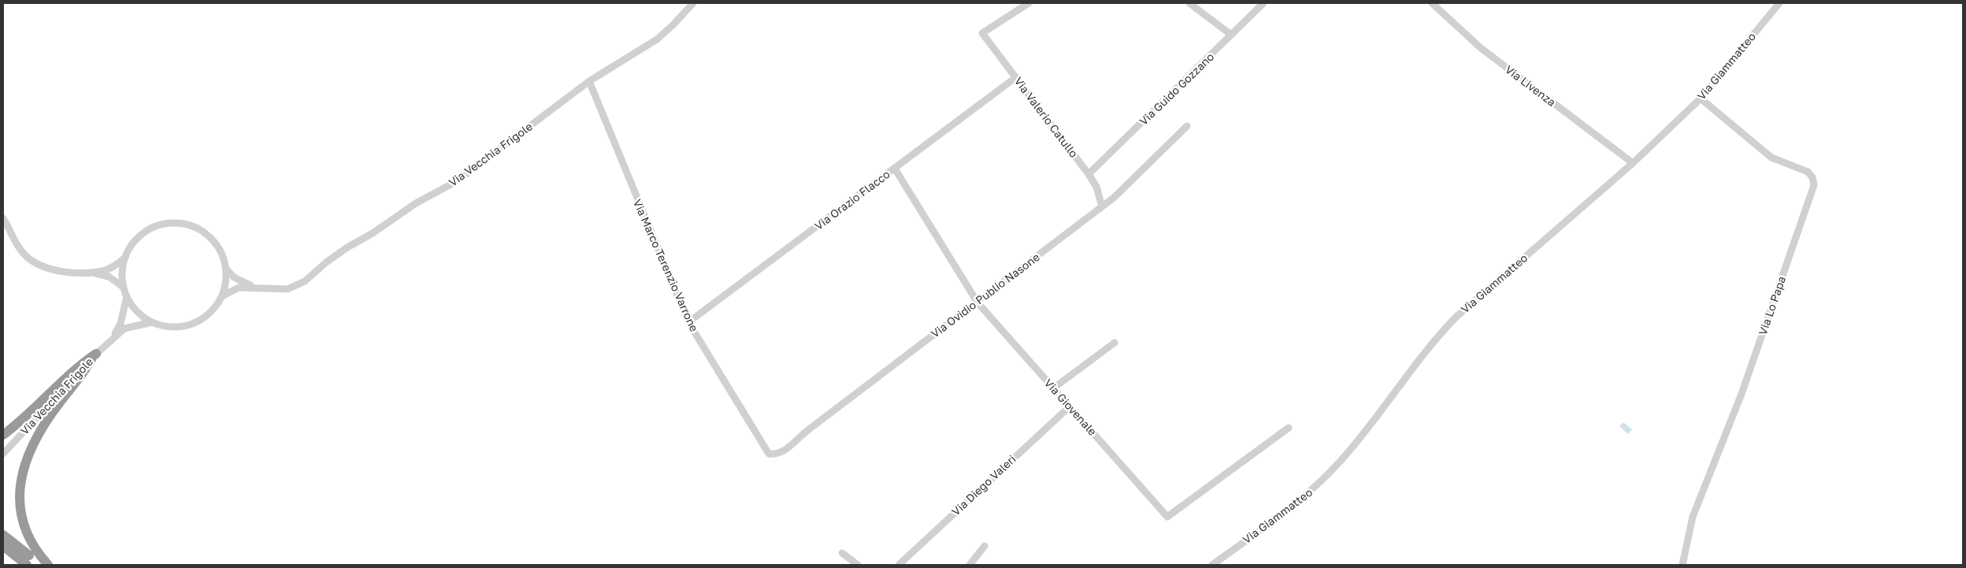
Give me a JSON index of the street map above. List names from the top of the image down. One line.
{"streets":{"street":["Via Giammatteo","Via Livenza","Via Guido Gozzano","Via Valerio Catullo","Via Vecchia Frigole","Via Orazio Flacco","Via Marco Terenzio Varrone","Via Ovidio Publio Nasone","Via Lo Papa","Via Giovenale","Via Diego Valeri"]},"crossings":[["Via Giammatteo","Via Livenza"],["Via Giammatteo","Via Lo Papa"],["Via Guido Gozzano","Via Valerio Catullo"],["Via Valerio Catullo","Via Orazio Flacco"],["Via Valerio Catullo","Via Ovidio Publio Nasone"],["Via Vecchia Frigole","Via Marco Terenzio Varrone"],["Via Orazio Flacco","Via Marco Terenzio Varrone"],["Via Orazio Flacco","Via Giovenale"],["Via Marco Terenzio Varrone","Via Ovidio Publio Nasone"],["Via Ovidio Publio Nasone","Via Giovenale"],["Via Giovenale","Via Diego Valeri"]]}
